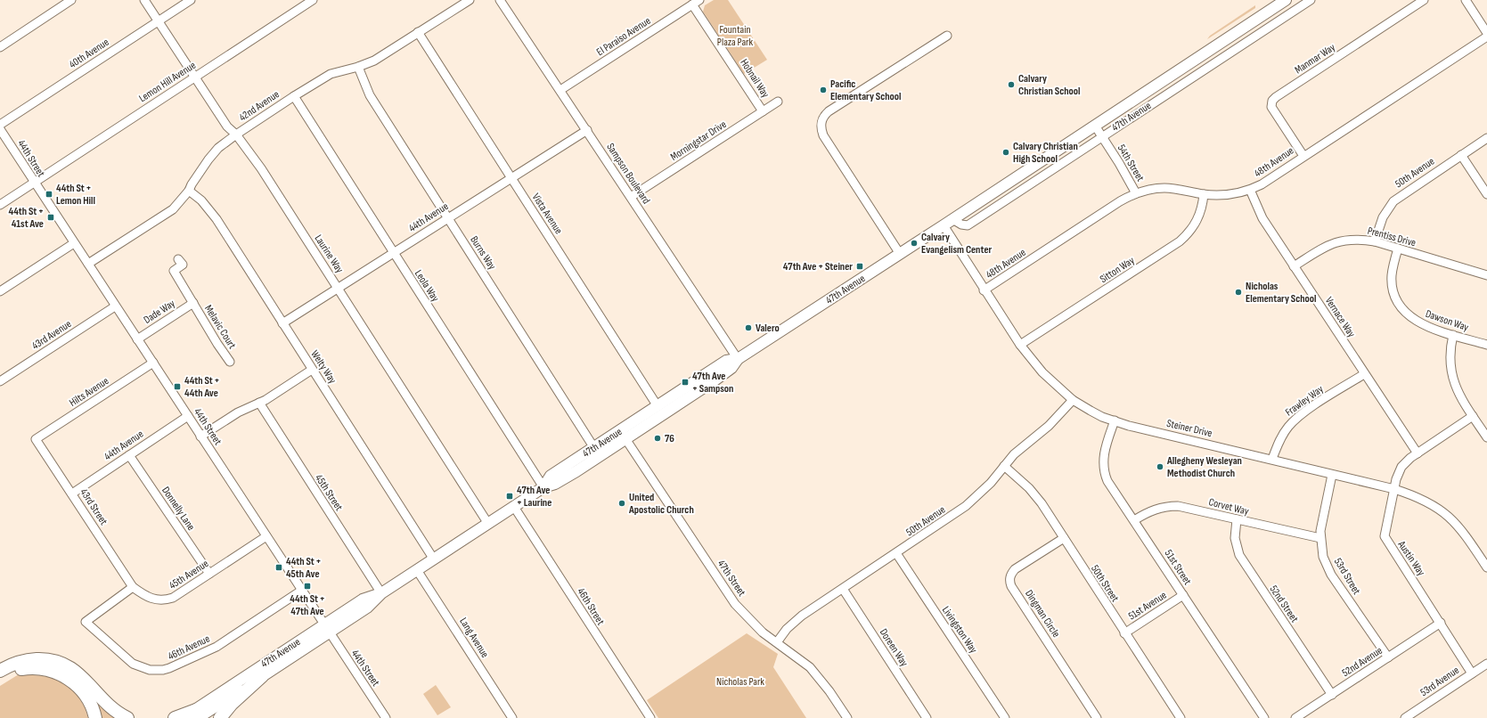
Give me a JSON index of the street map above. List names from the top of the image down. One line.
{"streets":{"main road":["47th Avenue"],"street":["El Paraiso Avenue","40th Avenue","Manmar Way","Hobnail Way","Lemon Hill Avenue","42nd Avenue","Morningstar Drive","44th Street","48th Avenue","54th Street","50th Avenue","Sampson Boulevard","Vista Avenue","44th Avenue","Prentiss Drive","Burns Way","Laurine Way","Sitton Way","Leola Way","Dade Way","Vernace Way","Dawson Way","Melavic Court","43rd Avenue","Welty Way","Hilts Avenue","Frawley Way","Steiner Drive","45th Street","43rd Street","Corvet Way","Donnelly Lane","Austin Way","51st Street","45th Avenue","53rd Street","47th Street","50th Street","52nd Street","51st Avenue","46th Street","Dingman Circle","Livingston Way","Lang Avenue","46th Avenue","Doreen Way","52nd Avenue","53rd Avenue"]},"crossings":[["El Paraiso Avenue","Hobnail Way"],["El Paraiso Avenue","Sampson Boulevard"],["40th Avenue","Laurine Way"],["Manmar Way","48th Avenue"],["Hobnail Way","Morningstar Drive"],["Lemon Hill Avenue","44th Street"],["Lemon Hill Avenue","Laurine Way"],["42nd Avenue","44th Street"],["42nd Avenue","Vista Avenue"],["42nd Avenue","Burns Way"],["42nd Avenue","Laurine Way"],["42nd Avenue","Leola Way"],["42nd Avenue","Welty Way"],["47th Avenue","44th Street"],["47th Avenue","54th Street"],["47th Avenue","Sampson Boulevard"],["47th Avenue","Vista Avenue"],["47th Avenue","Burns Way"],["47th Avenue","Laurine Way"],["47th Avenue","Leola Way"],["47th Avenue","Welty Way"],["47th Avenue","Steiner Drive"],["47th Avenue","45th Street"],["47th Avenue","47th Street"],["47th Avenue","46th Street"],["47th Avenue","Lang Avenue"],["Morningstar Drive","Sampson Boulevard"],["44th Street","44th Avenue"],["44th Street","Dade Way"],["44th Street","43rd Avenue"],["44th Street","Hilts Avenue"],["44th Street","45th Avenue"],["44th Street","46th Avenue"],["48th Avenue","54th Street"],["48th Avenue","Sitton Way"],["48th Avenue","Vernace Way"],["48th Avenue","Steiner Drive"],["50th Avenue","Prentiss Drive"],["50th Avenue","Steiner Drive"],["50th Avenue","47th Street"],["50th Avenue","50th Street"],["50th Avenue","Livingston Way"],["50th Avenue","Doreen Way"],["Sampson Boulevard","44th Avenue"],["Vista Avenue","44th Avenue"],["44th Avenue","Burns Way"],["44th Avenue","Laurine Way"],["44th Avenue","Leola Way"],["44th Avenue","Welty Way"],["44th Avenue","43rd Street"],["44th Avenue","Donnelly Lane"],["Prentiss Drive","Vernace Way"],["Prentiss Drive","Dawson Way"],["Sitton Way","Steiner Drive"],["Dade Way","Melavic Court"],["Vernace Way","Frawley Way"],["Vernace Way","Austin Way"],["Hilts Avenue","43rd Street"],["Frawley Way","Steiner Drive"],["Steiner Drive","Austin Way"],["Steiner Drive","51st Street"],["Steiner Drive","53rd Street"],["43rd Street","45th Avenue"],["43rd Street","46th Avenue"],["Corvet Way","51st Street"],["Corvet Way","53rd Street"],["Corvet Way","52nd Street"],["Donnelly Lane","45th Avenue"],["Austin Way","52nd Avenue"],["Austin Way","53rd Avenue"],["51st Street","51st Avenue"],["45th Avenue","46th Avenue"],["53rd Street","52nd Avenue"],["50th Street","51st Avenue"],["50th Street","Dingman Circle"],["52nd Street","52nd Avenue"]],"parks":["Fountain Plaza Park","Nicholas Park"],"places":{"other":["Calvary Christian School","Pacific Elementary School","Calvary Christian High School","Calvary Evangelism Center","Nicholas Elementary School","Valero","76","Allegheny Wesleyan Methodist Church","United Apostolic Church"],"transit":["44th St + Lemon Hill","44th St + 41st Ave","47th Ave + Steiner","47th Ave + Sampson","44th St + 44th Ave","47th Ave + Laurine","44th St + 45th Ave","44th St + 47th Ave"]}}
